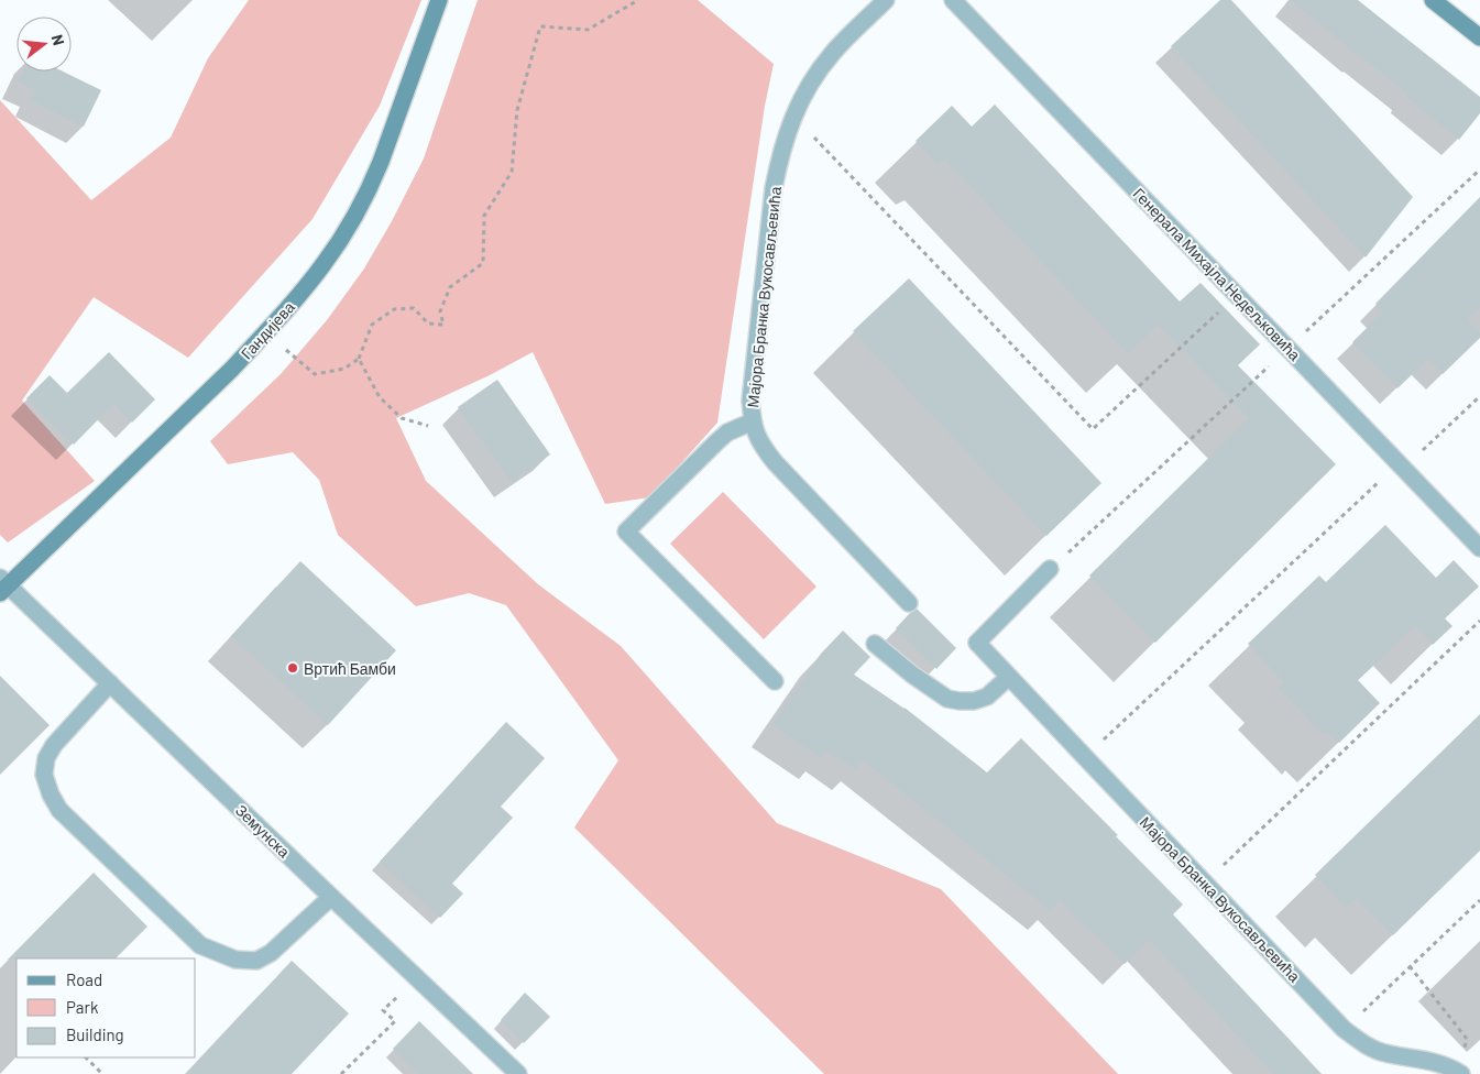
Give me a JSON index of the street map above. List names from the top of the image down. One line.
{"streets":{"main road":["Гандијева"],"street":["Генерала Михајла Недељковића","Мајора Бранка Вукосављевића","Земунска"]},"crossings":[["Гандијева","Земунска"]],"places":["Вртић Бамби"],"legend":["Road","Park","Building"],"north":"right"}
